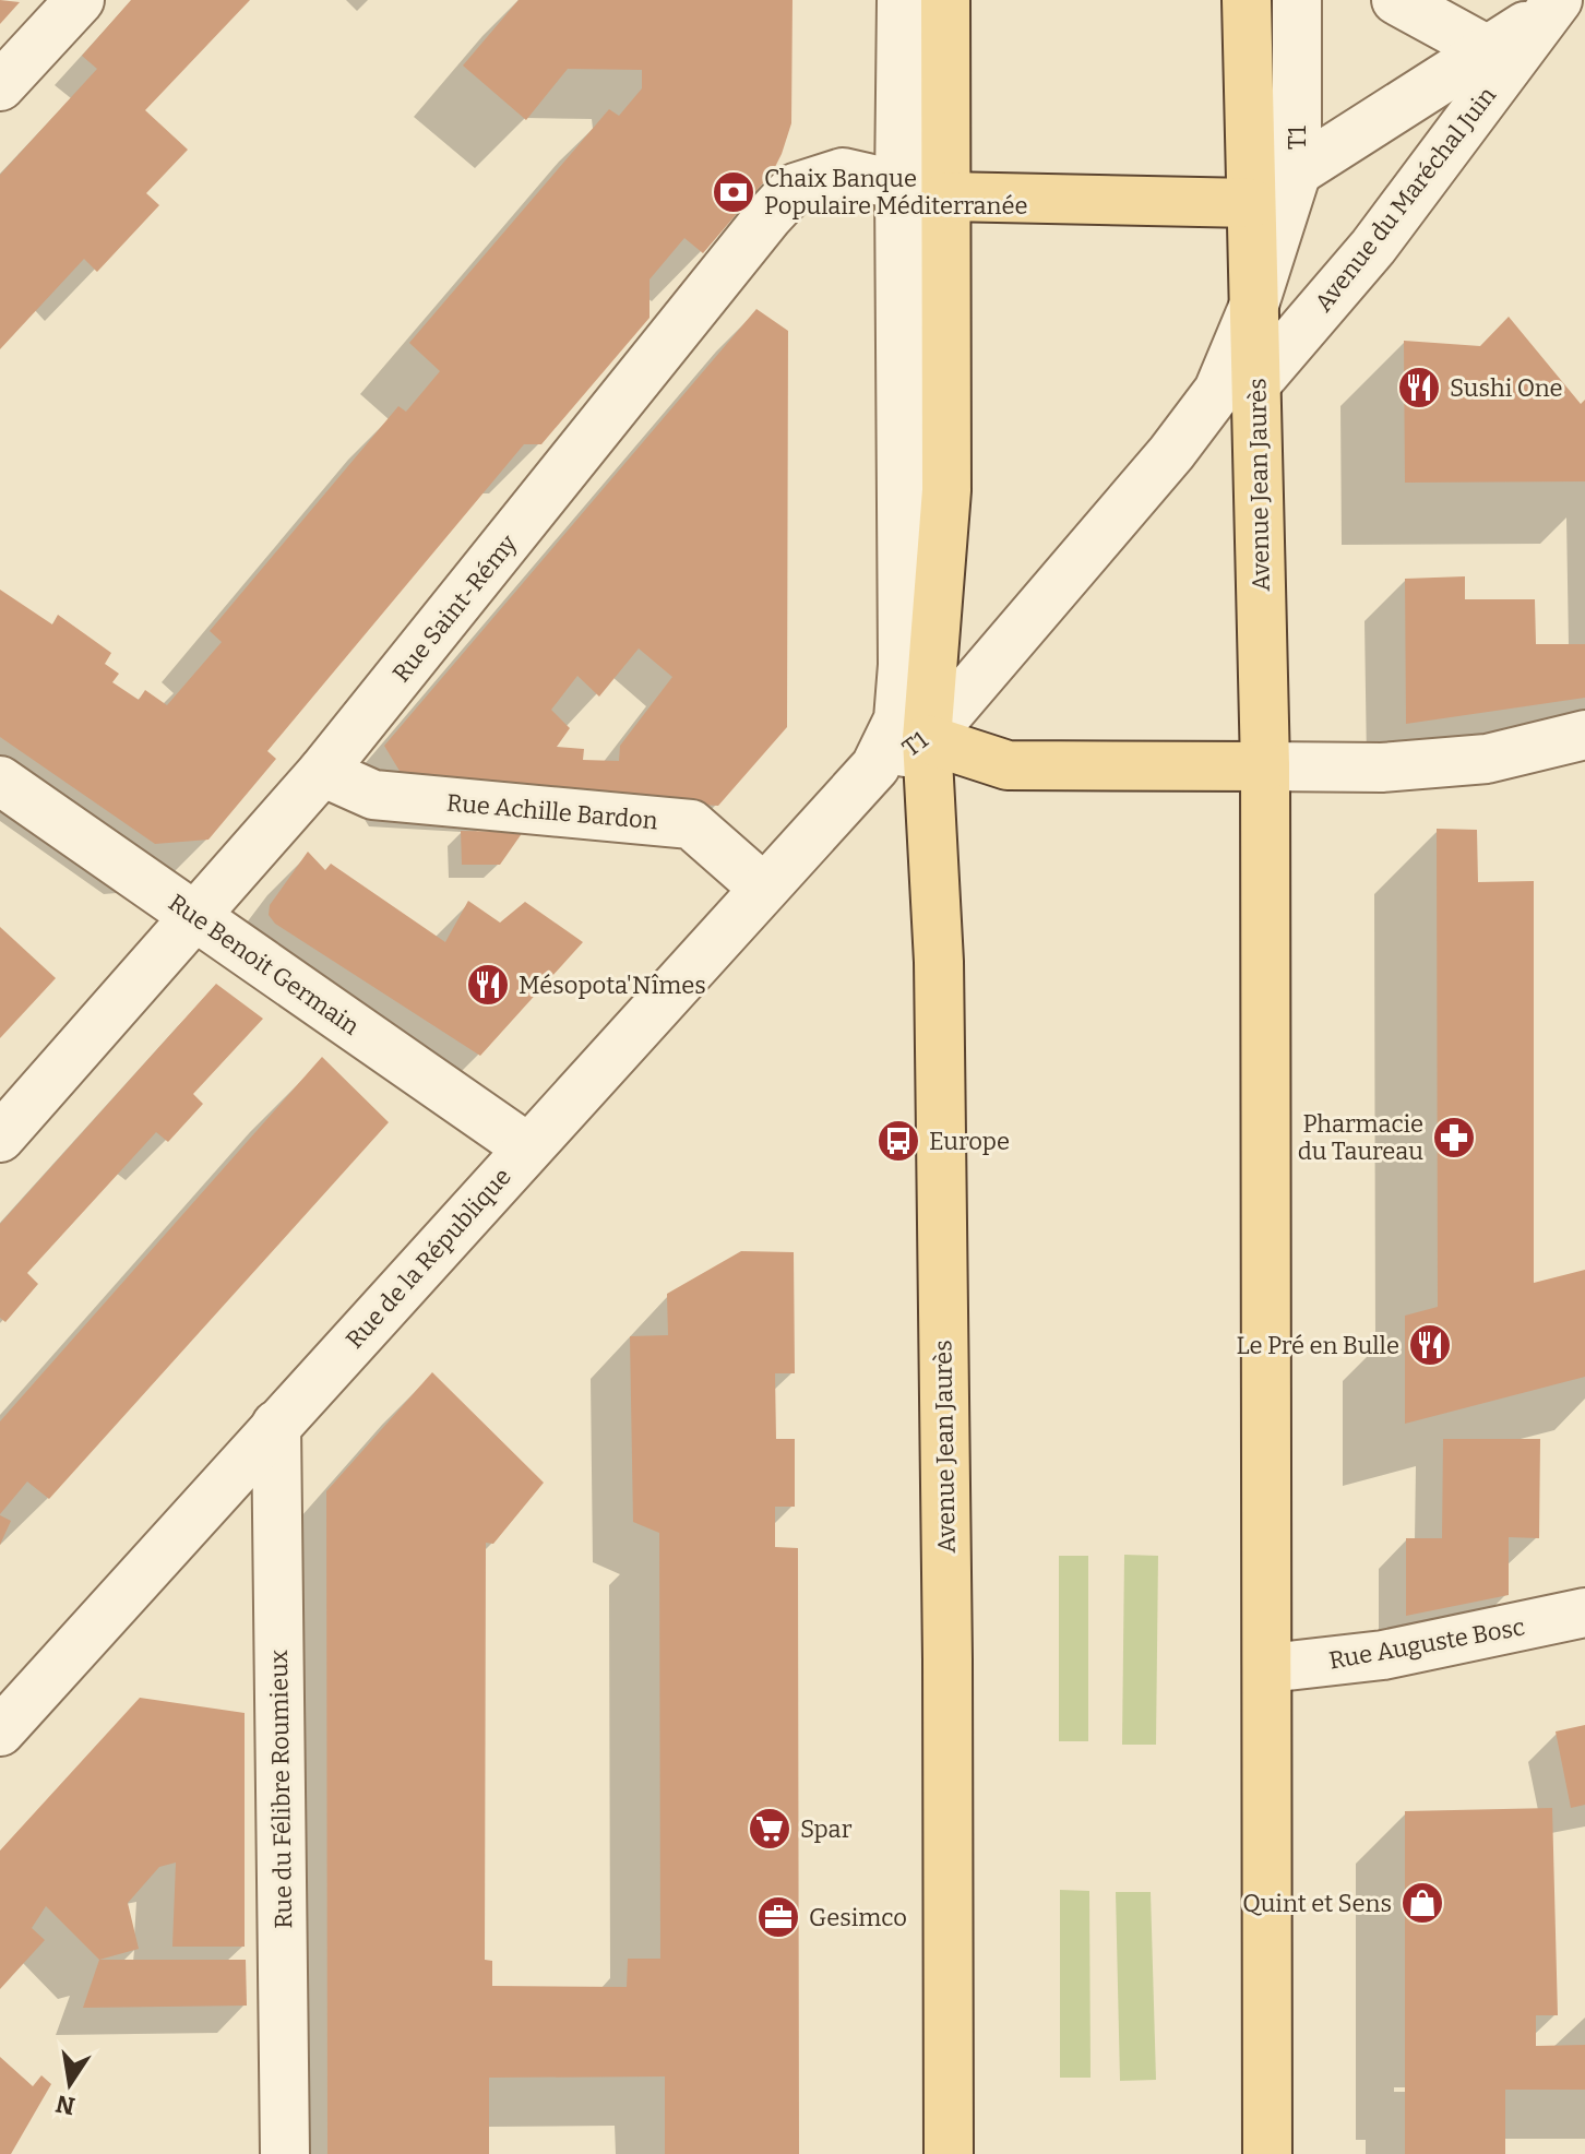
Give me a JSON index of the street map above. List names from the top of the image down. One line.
{"streets":{"main road":["Avenue Jean Jaurès"],"street":["T1","Avenue du Maréchal Juin","Rue Saint-Rémy","Rue Achille Bardon","Rue Benoit Germain","Rue de la République","Rue Auguste Bosc","Rue du Félibre Roumieux"]},"crossings":[["T1","Avenue du Maréchal Juin"],["T1","Avenue Jean Jaurès"],["T1","Rue Saint-Rémy"],["T1","Rue de la République"],["Avenue du Maréchal Juin","Avenue Jean Jaurès"],["Avenue Jean Jaurès","Rue Saint-Rémy"],["Avenue Jean Jaurès","Rue Auguste Bosc"],["Rue Saint-Rémy","Rue Achille Bardon"],["Rue Saint-Rémy","Rue Benoit Germain"],["Rue Achille Bardon","Rue de la République"],["Rue Benoit Germain","Rue de la République"],["Rue de la République","Rue du Félibre Roumieux"]],"places":{"bank":["Chaix Banque Populaire Méditerranée"],"restaurant":["Sushi One","Mésopota'Nîmes","Le Pré en Bulle"],"pharmacy":["Pharmacie du Taureau"],"bus stop":["Europe"],"supermarket":["Spar"],"shop":["Quint et Sens"],"office":["Gesimco"]},"north":"bottom"}
